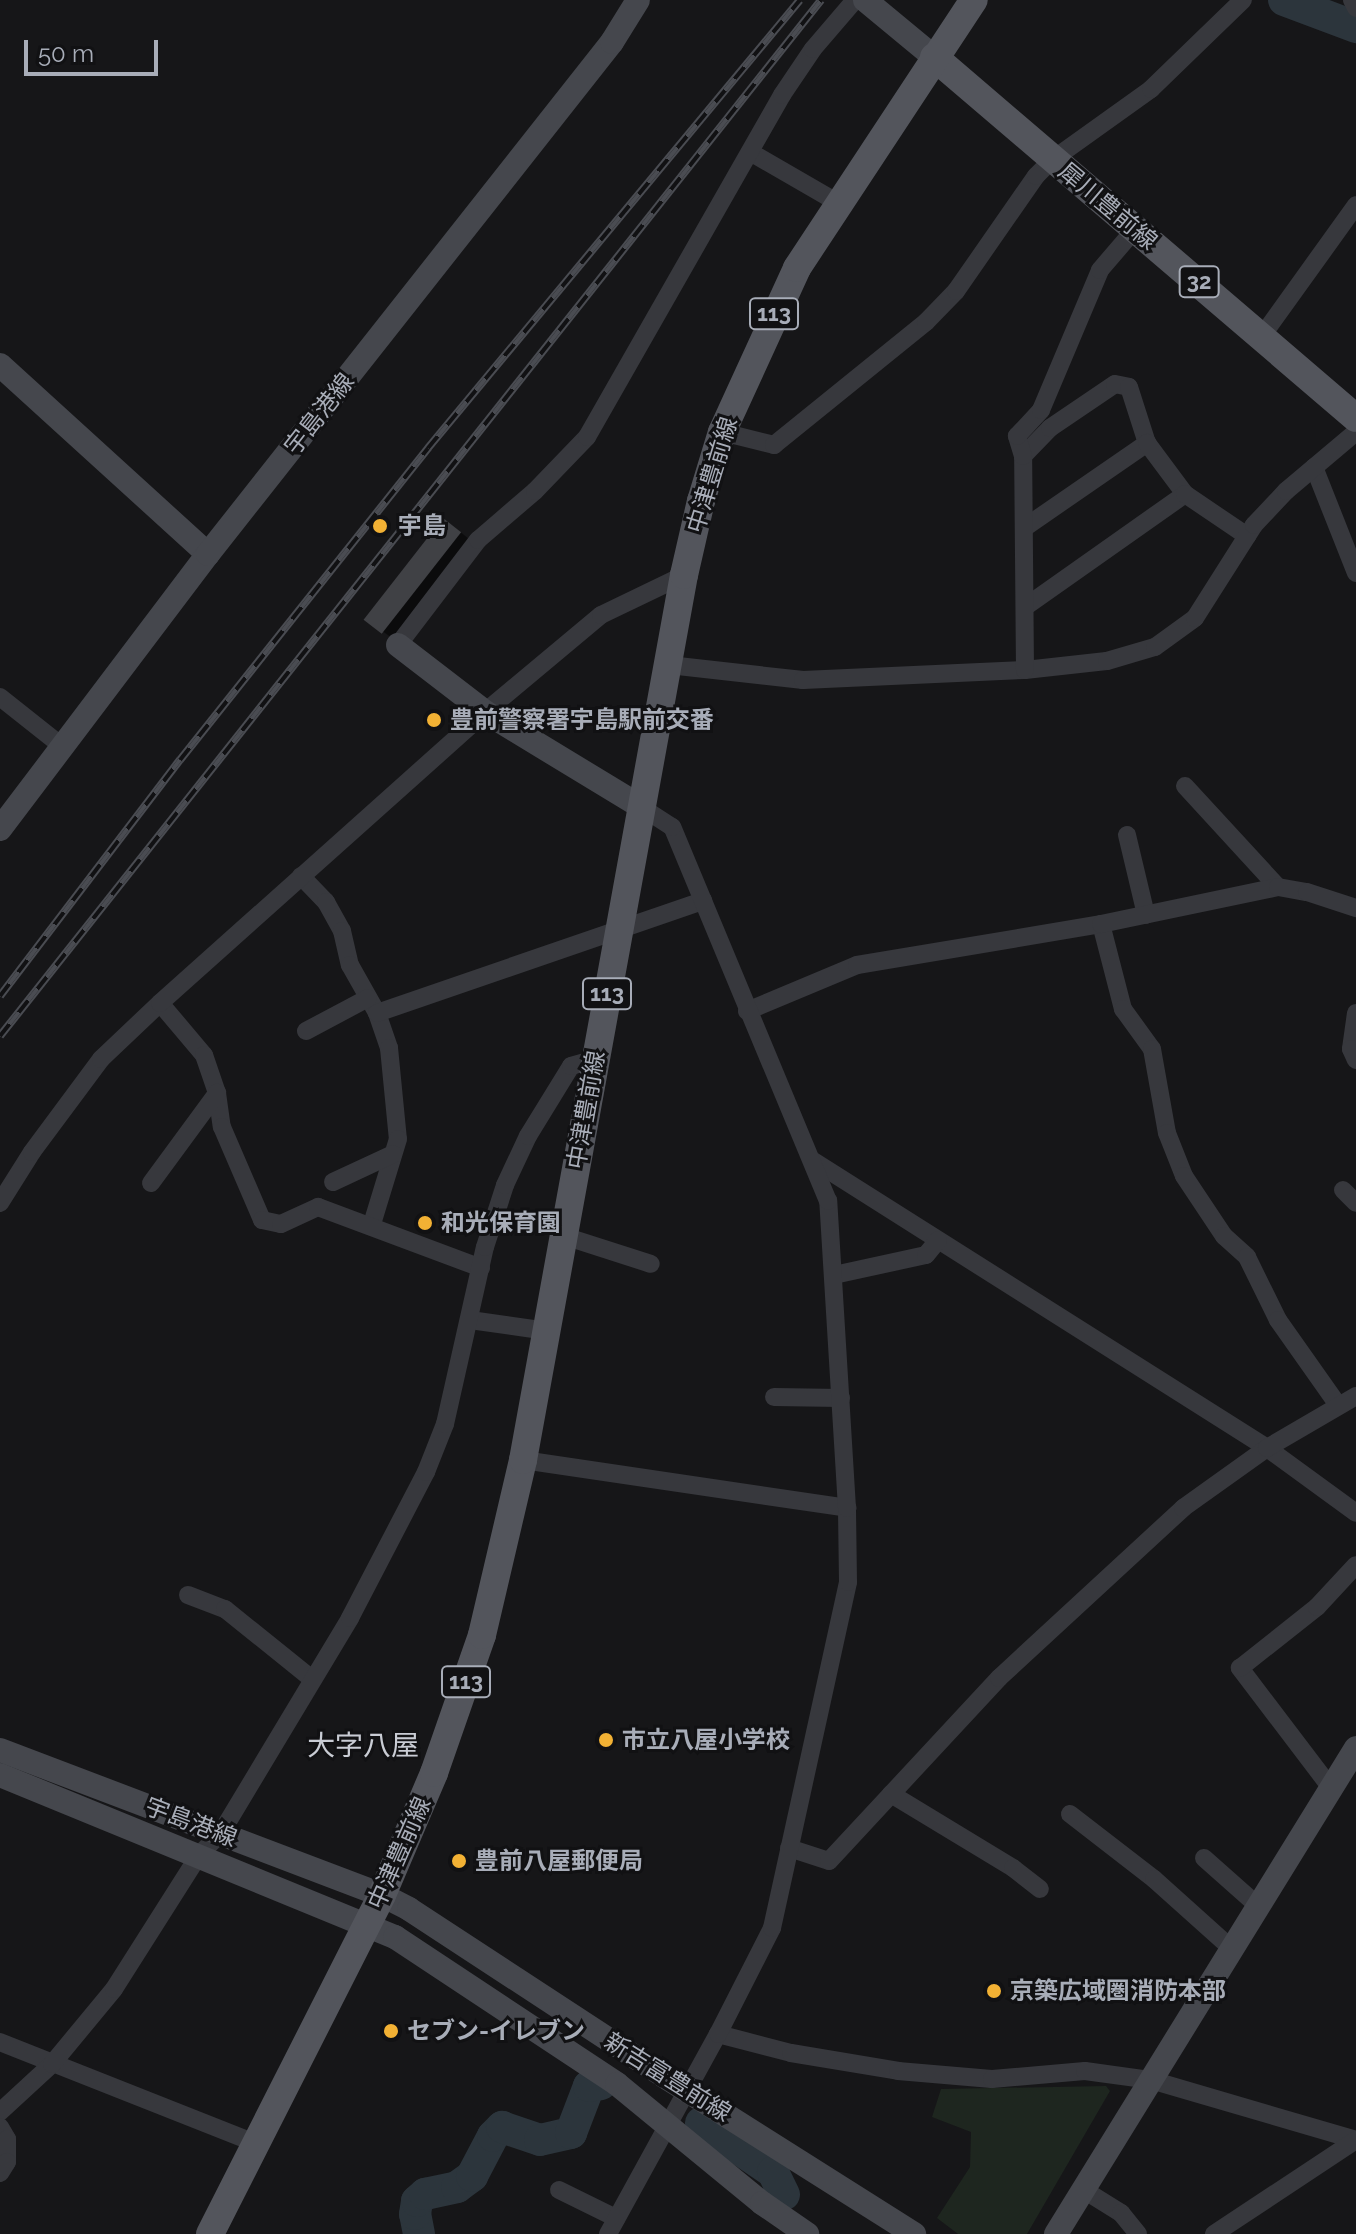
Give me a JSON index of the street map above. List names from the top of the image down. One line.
{"streets":{"main road":["犀川豊前線","32","113","宇島港線","中津豊前線","新吉富豊前線"]},"crossings":[["犀川豊前線","中津豊前線"],["宇島港線","中津豊前線"],["宇島港線","新吉富豊前線"],["中津豊前線","新吉富豊前線"]],"districts":["大字八屋"],"places":["宇島","豊前警察署宇島駅前交番","和光保育園","市立八屋小学校","豊前八屋郵便局","京築広域圏消防本部","セブン-イレブン"],"scale_bar":"50 m"}
